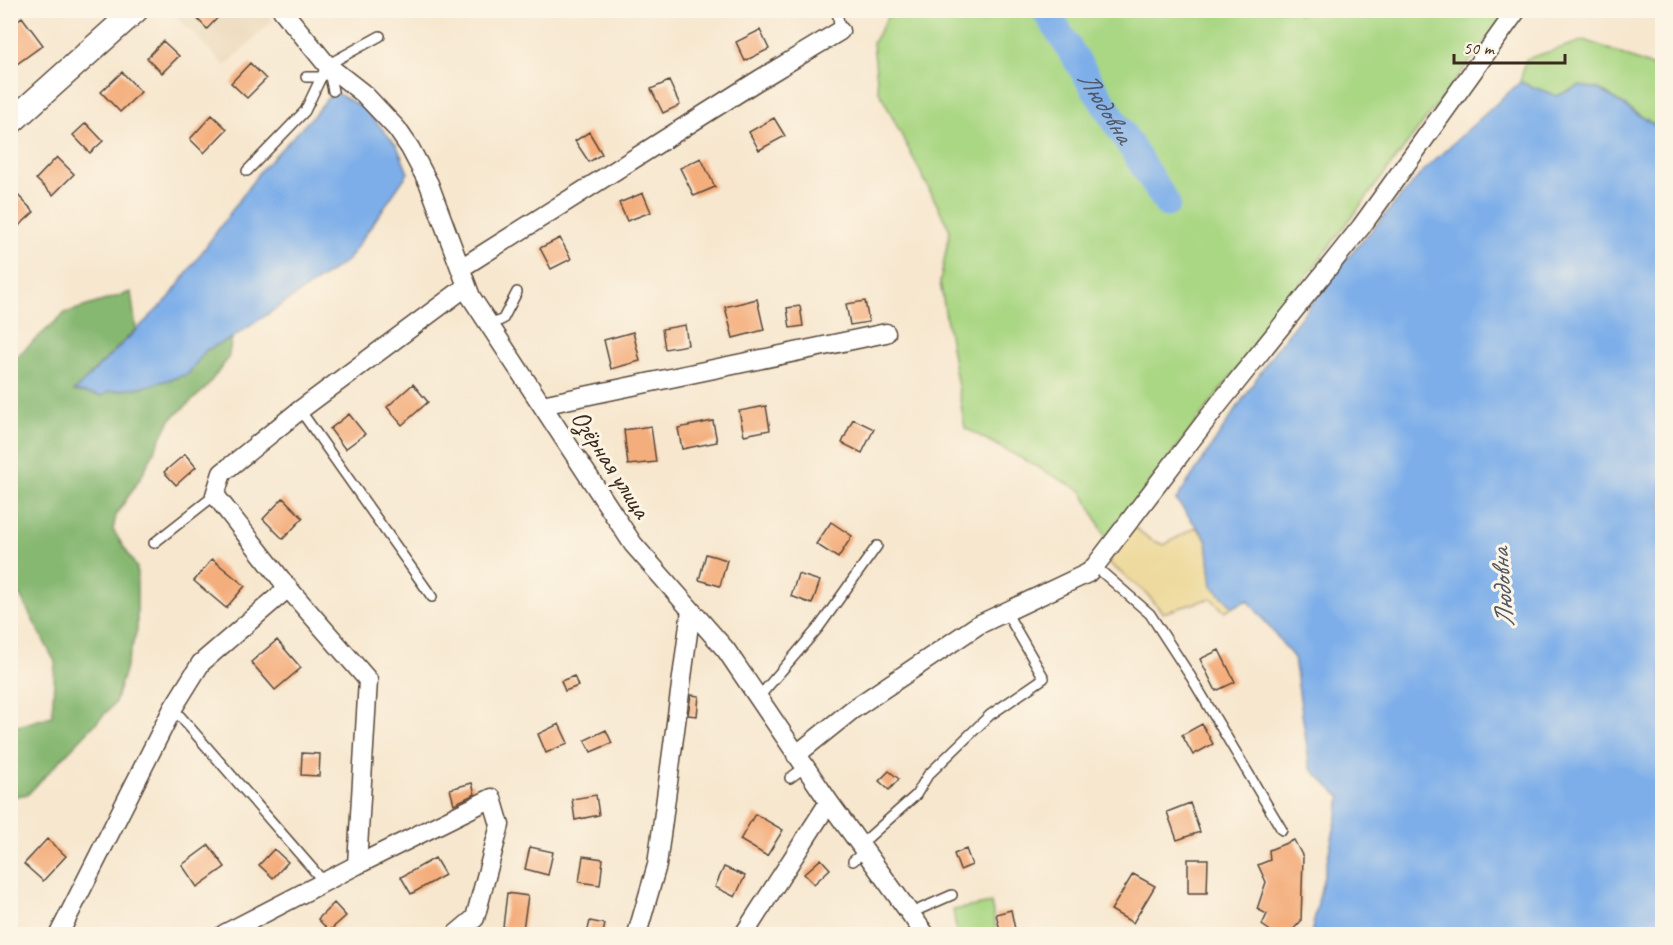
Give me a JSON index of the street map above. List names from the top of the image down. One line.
{"streets":{"street":["Озёрная улица"]},"water":["Людовна"],"scale_bar":"50 m"}
